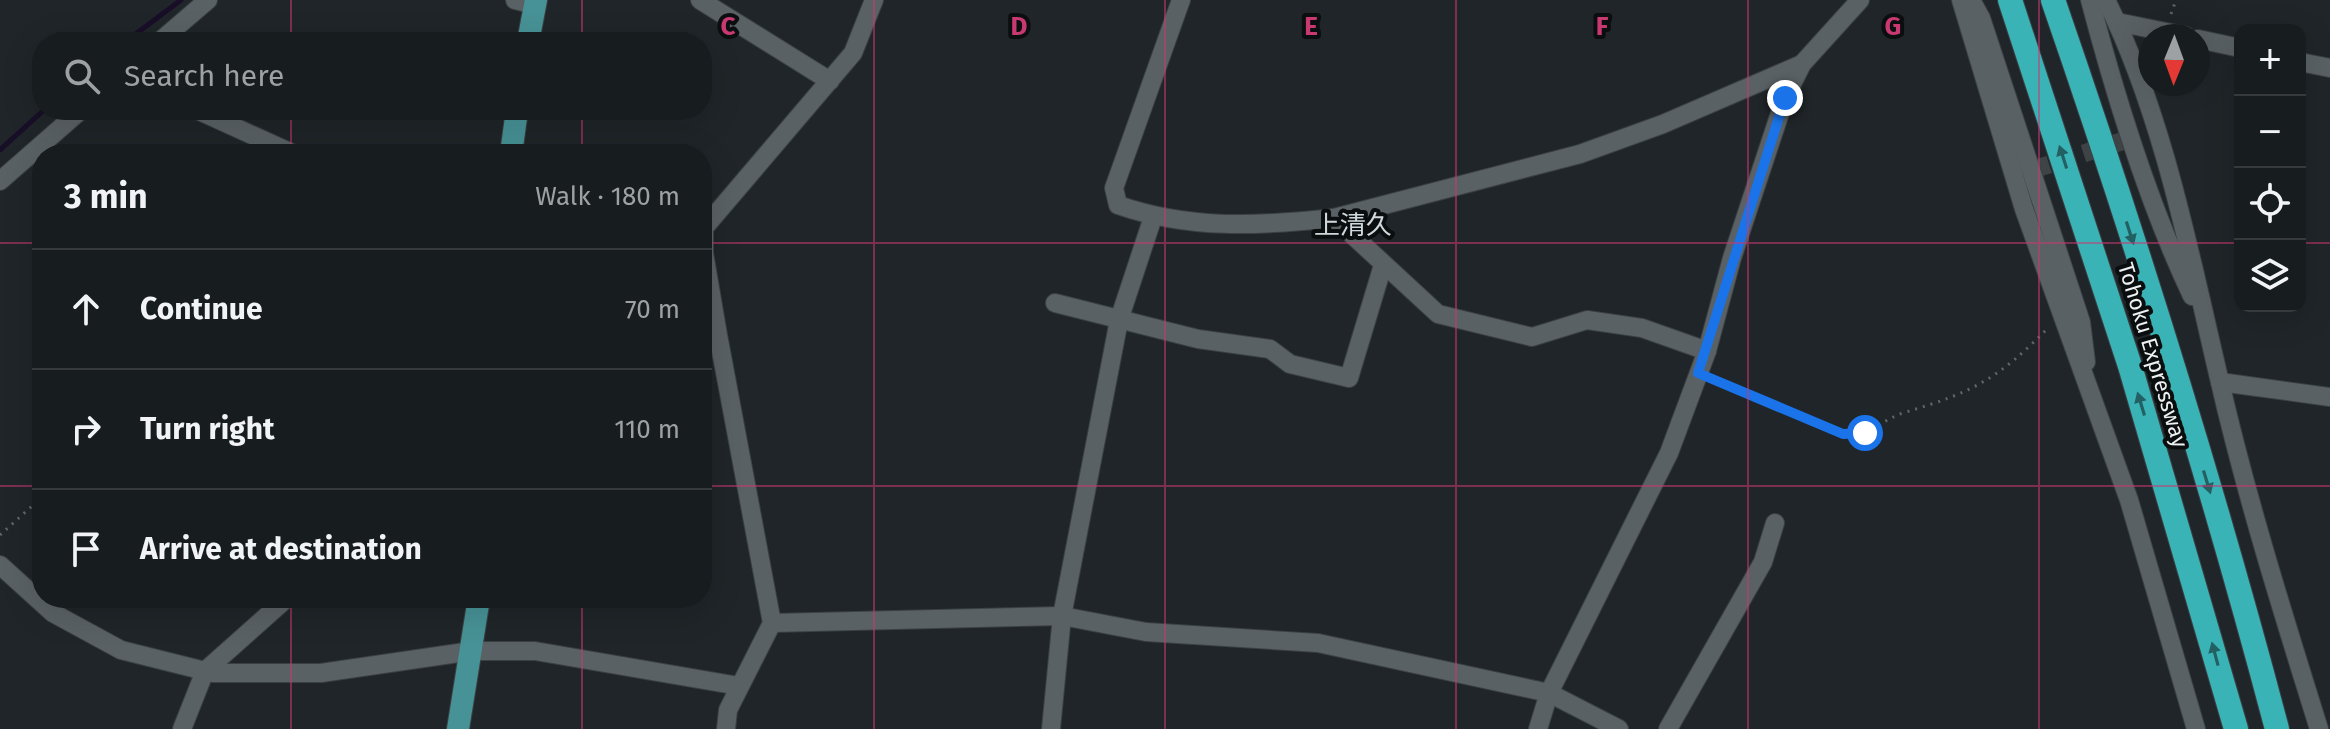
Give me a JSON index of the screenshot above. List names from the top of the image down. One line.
{"streets":{"highway":["Tohoku Expressway"]},"districts":["上清久"],"north":"bottom","page":{"map_buttons":["+","−"],"search":"Search here","heading":["3 min","Walk · 180 m"],"list":[["Continue","70 m"],["Turn right","110 m"],"Arrive at destination"]},"grid":{"columns":["C","D","E","F","G"]}}
